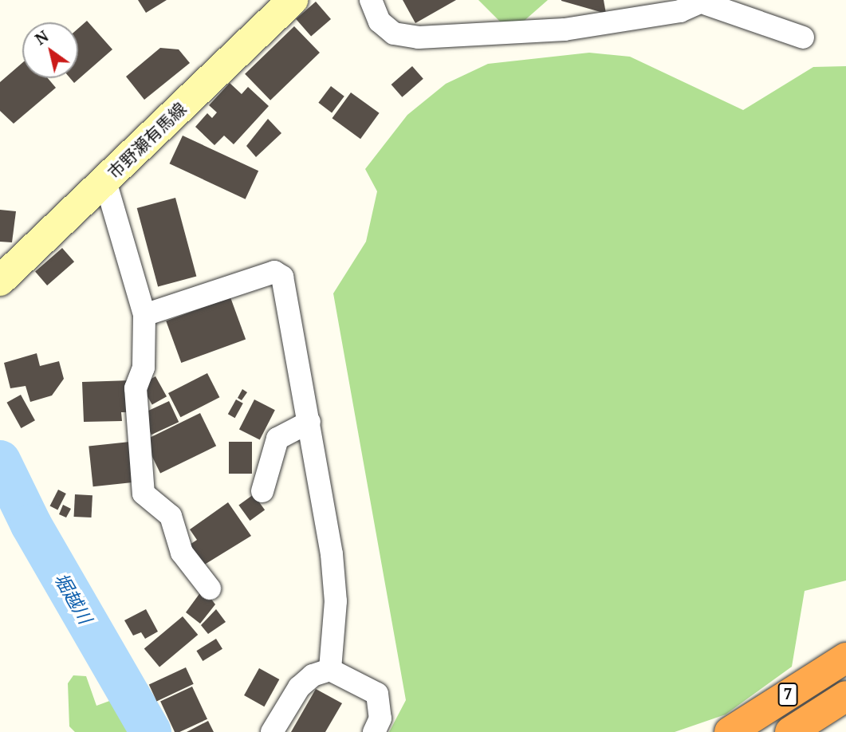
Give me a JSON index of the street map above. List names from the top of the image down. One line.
{"streets":{"highway":["7"],"main road":["市野瀬有馬線"]},"water":["堀越川"],"north":"top left"}
